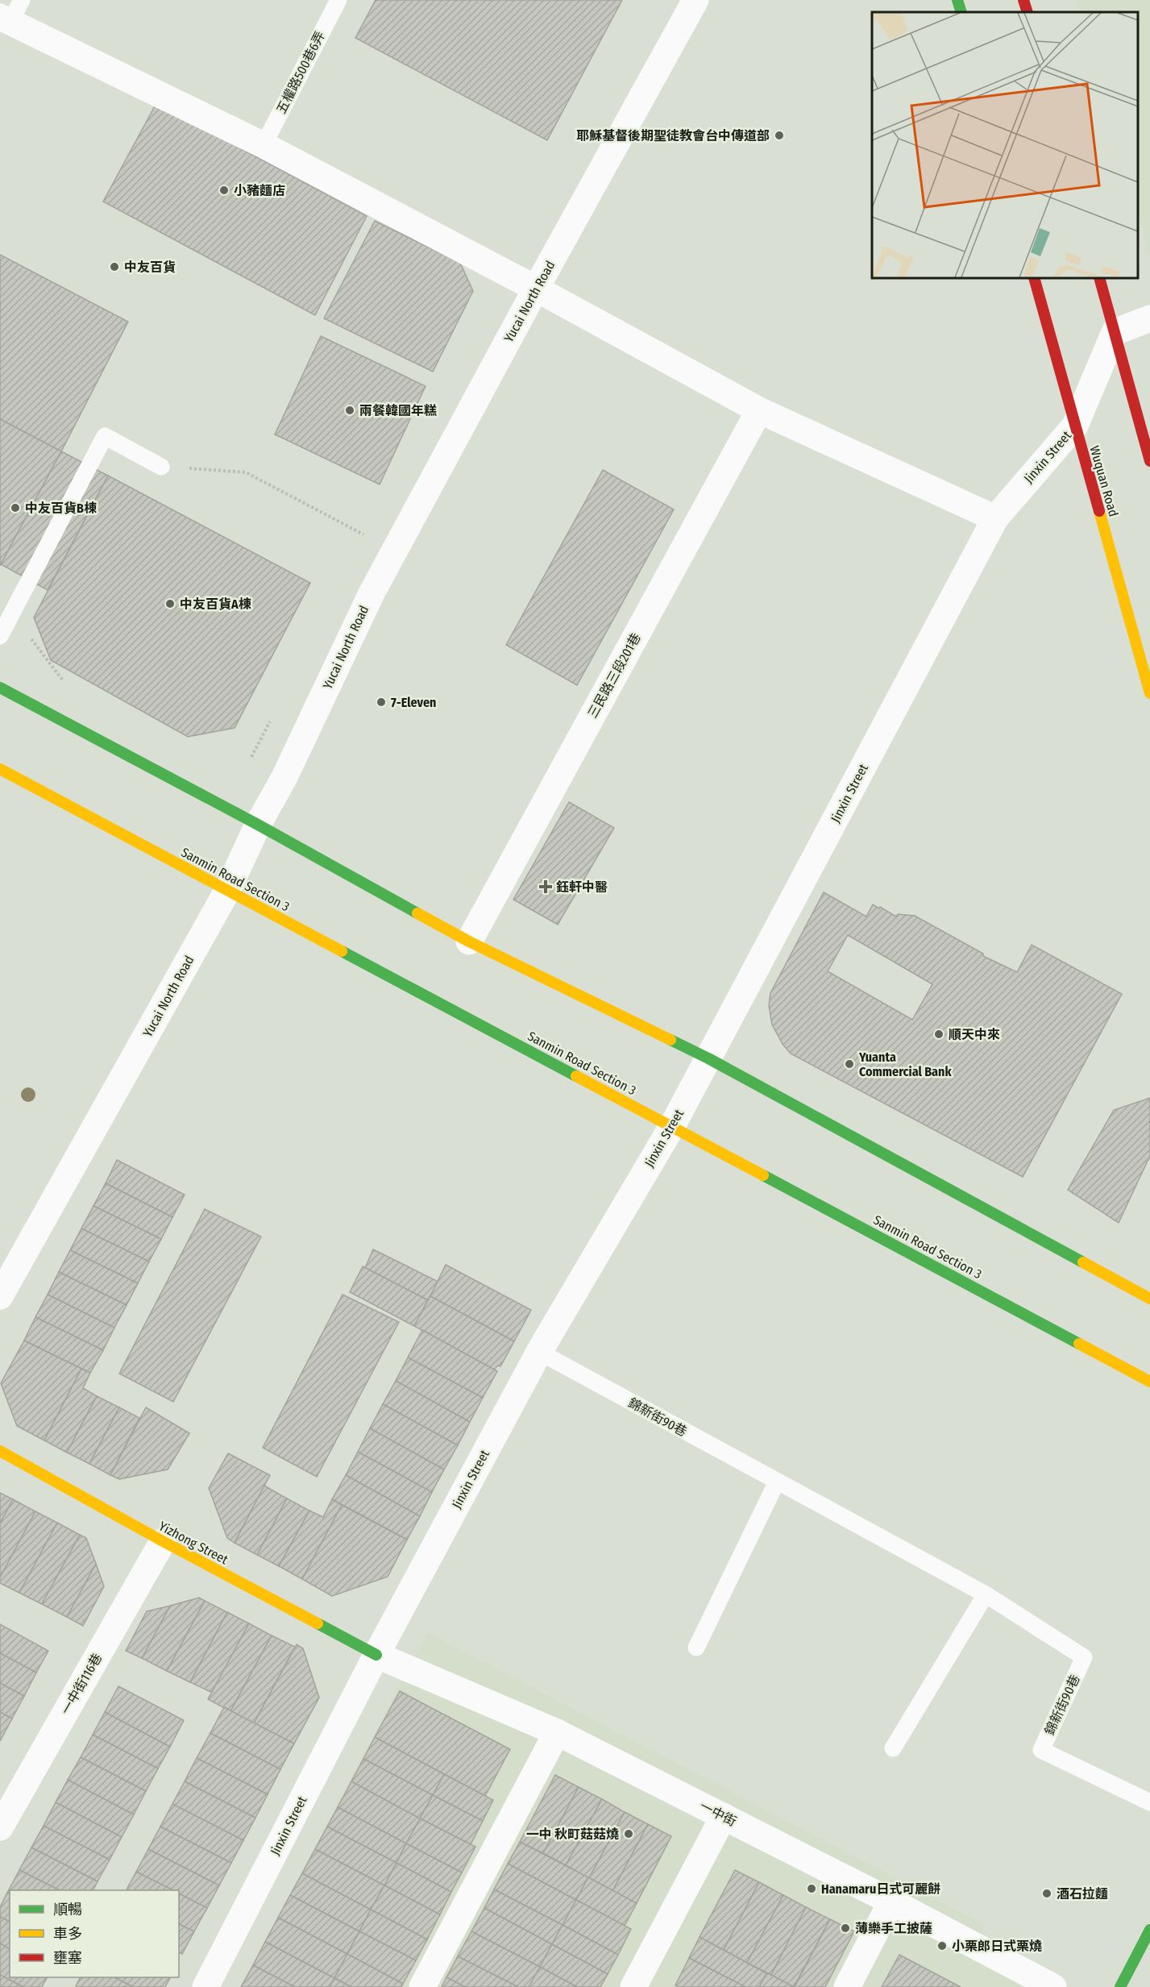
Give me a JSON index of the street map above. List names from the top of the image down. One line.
{"streets":{"main road":["Wuquan Road","Sanmin Road Section 3","Yizhong Street"],"street":["Yucai North Road","Jinxin Street","三民路三段201巷","一中街116巷","一中街"],"lane":["五權路500巷6弄","錦新街90巷"]},"crossings":[["Yucai North Road","Sanmin Road Section 3"],["Jinxin Street","Wuquan Road"],["Jinxin Street","Sanmin Road Section 3"],["Jinxin Street","錦新街90巷"],["Jinxin Street","Yizhong Street"],["Jinxin Street","一中街"],["Yizhong Street","一中街116巷"],["Yizhong Street","一中街"]],"places":{"other":["耶穌基督後期聖徒教會台中傳道部","小豬麵店","中友百貨","兩餐韓國年糕","中友百貨B棟","中友百貨A棟","7-Eleven","順天中來","Yuanta Commercial Bank","一中 秋町菇菇燒","Hanamaru日式可麗餅","酒石拉麵","薄樂手工披薩","小栗郎日式栗燒"],"health":["鈺軒中醫"]},"legend":["順暢","車多","壅塞"]}
